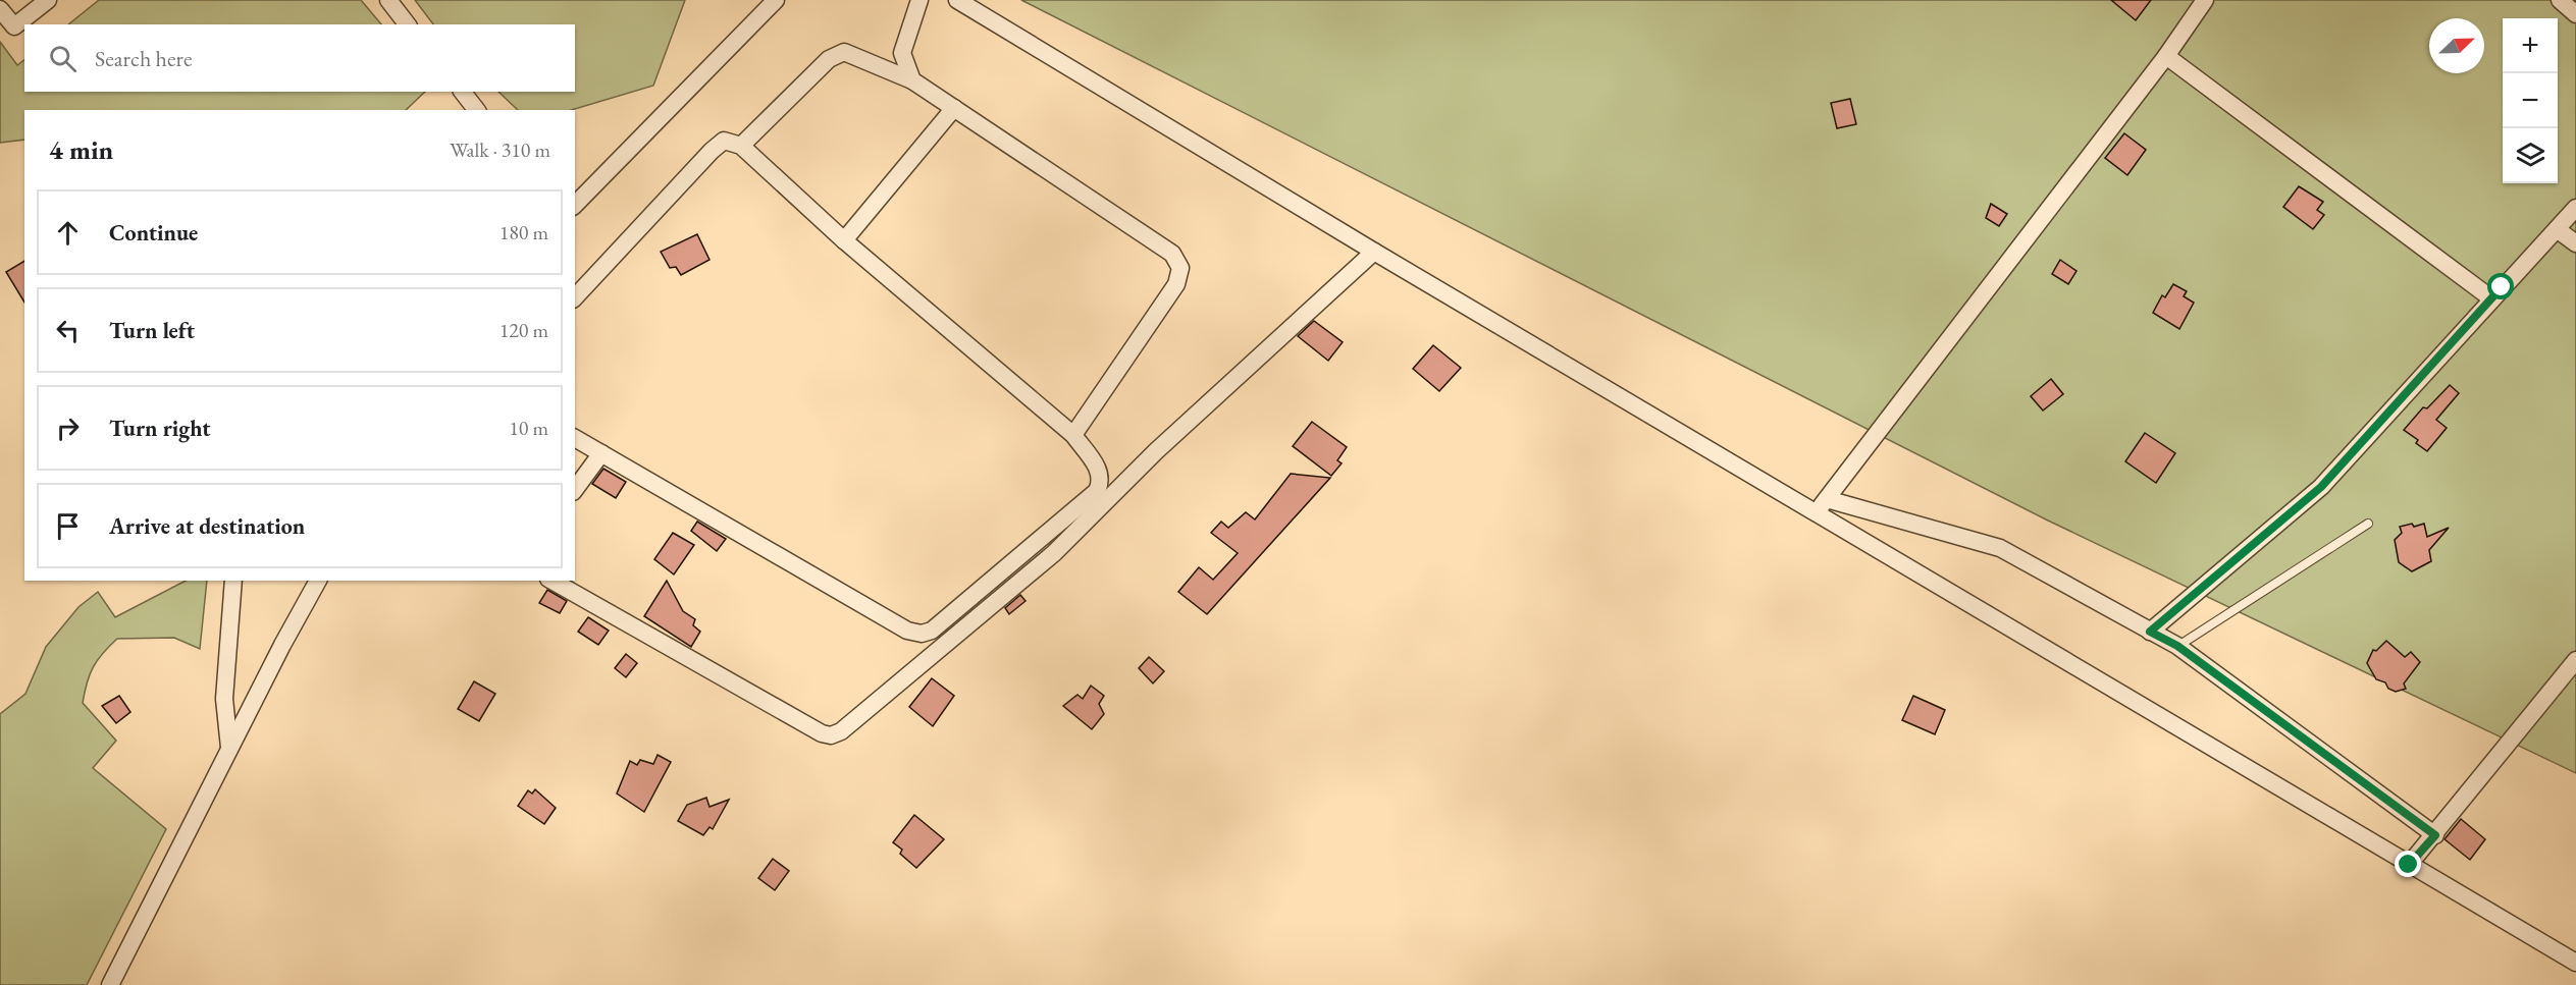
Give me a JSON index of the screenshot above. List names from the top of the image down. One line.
{"north":"top right","page":{"map_buttons":["+","−"],"search":"Search here","heading":["4 min","Walk · 310 m"],"list":[["Continue","180 m"],["Turn left","120 m"],["Turn right","10 m"],"Arrive at destination"]}}
